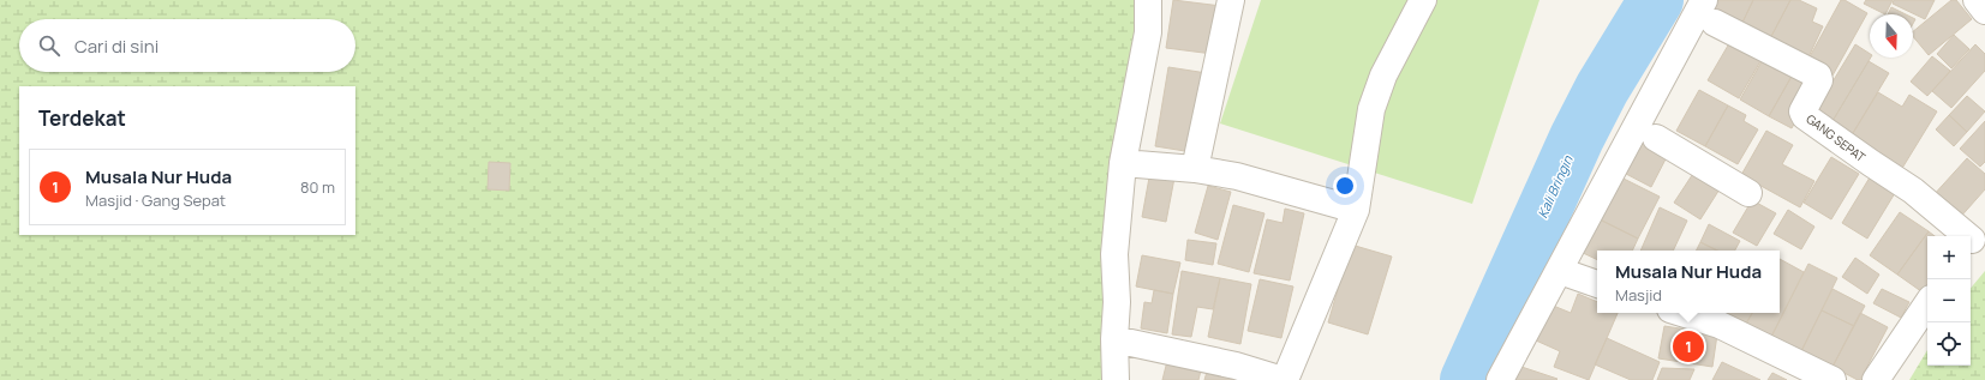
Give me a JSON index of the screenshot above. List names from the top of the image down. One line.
{"streets":{"street":["GANG SEPAT"]},"water":["Kali Bringin"],"north":"bottom","page":{"search":"Cari di sini","heading":"Terdekat","list":[{"mark":"1","name":"Musala Nur Huda","note":"Masjid · Gang Sepat","value":"80 m"}],"map_buttons":["+","−"],"popup":["Musala Nur Huda","Masjid"],"pins":"1"}}
